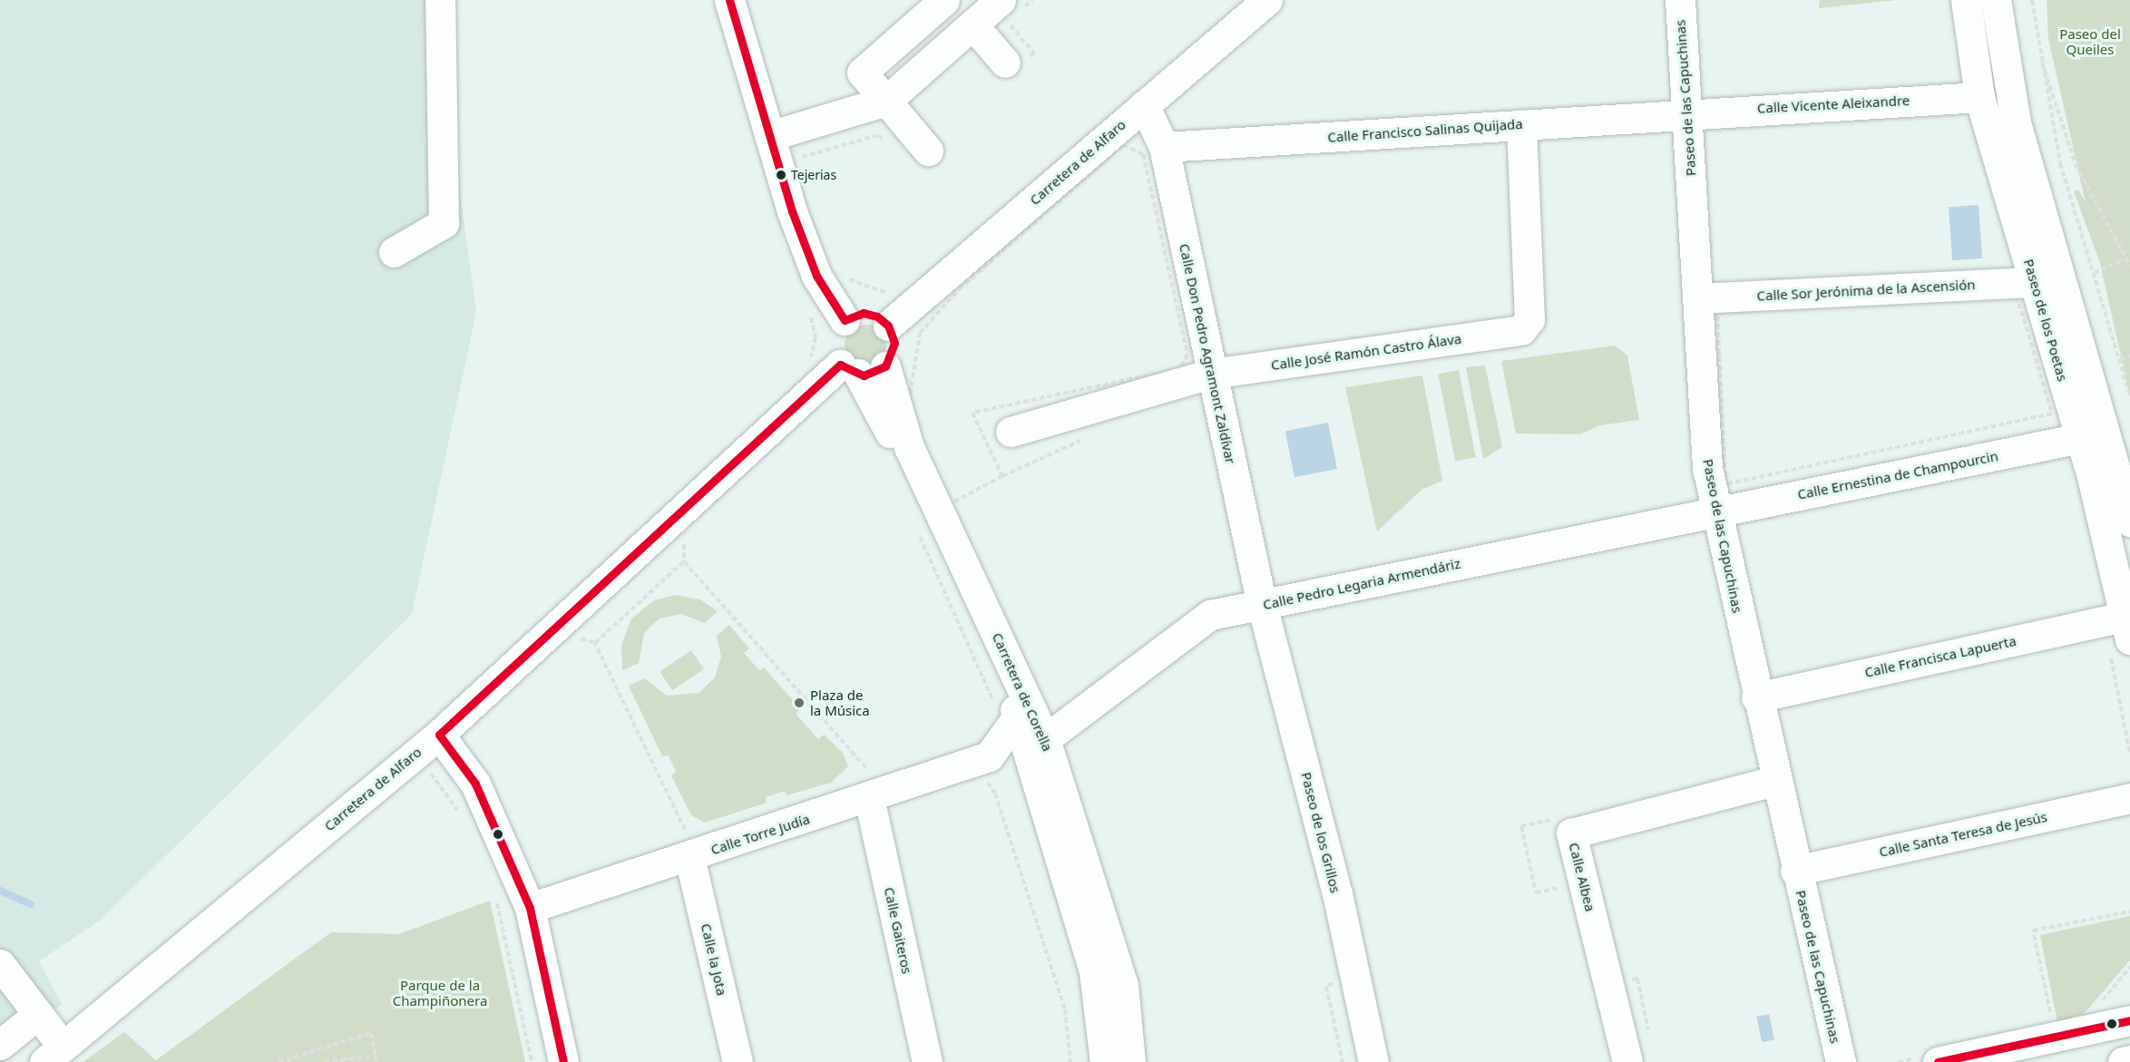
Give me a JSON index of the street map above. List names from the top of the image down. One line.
{"streets":{"street":["Paseo de las Capuchinas","Calle Vicente Aleixandre","Calle Francisco Salinas Quijada","Carretera de Alfaro","Calle Sor Jerónima de la Ascensión","Paseo de los Poetas","Calle José Ramón Castro Álava","Calle Don Pedro Agramont Zaldívar","Calle Ernestina de Champourcin","Calle Pedro Legaria Armendáriz","Calle Francisca Lapuerta","Carretera de Corella","Paseo de los Grillos","Calle Torre Judía","Calle Santa Teresa de Jesús","Calle Albea","Calle Gaiteros","Calle la Jota"]},"crossings":[["Paseo de las Capuchinas","Calle Vicente Aleixandre"],["Paseo de las Capuchinas","Calle Francisco Salinas Quijada"],["Paseo de las Capuchinas","Calle Sor Jerónima de la Ascensión"],["Paseo de las Capuchinas","Calle Ernestina de Champourcin"],["Paseo de las Capuchinas","Calle Pedro Legaria Armendáriz"],["Paseo de las Capuchinas","Calle Francisca Lapuerta"],["Paseo de las Capuchinas","Calle Santa Teresa de Jesús"],["Paseo de las Capuchinas","Calle Albea"],["Calle Vicente Aleixandre","Calle Francisco Salinas Quijada"],["Calle Vicente Aleixandre","Paseo de los Poetas"],["Calle Francisco Salinas Quijada","Calle José Ramón Castro Álava"],["Calle Francisco Salinas Quijada","Calle Don Pedro Agramont Zaldívar"],["Carretera de Alfaro","Calle Don Pedro Agramont Zaldívar"],["Carretera de Alfaro","Carretera de Corella"],["Calle Sor Jerónima de la Ascensión","Paseo de los Poetas"],["Paseo de los Poetas","Calle Ernestina de Champourcin"],["Paseo de los Poetas","Calle Francisca Lapuerta"],["Calle José Ramón Castro Álava","Calle Don Pedro Agramont Zaldívar"],["Calle Don Pedro Agramont Zaldívar","Calle Pedro Legaria Armendáriz"],["Calle Don Pedro Agramont Zaldívar","Paseo de los Grillos"],["Calle Ernestina de Champourcin","Calle Pedro Legaria Armendáriz"],["Calle Pedro Legaria Armendáriz","Carretera de Corella"],["Calle Pedro Legaria Armendáriz","Paseo de los Grillos"],["Calle Torre Judía","Calle Gaiteros"],["Calle Torre Judía","Calle la Jota"]],"parks":["Paseo del Queiles","Parque de la Champiñonera"],"places":["Tejerias","Plaza de la Música"]}
